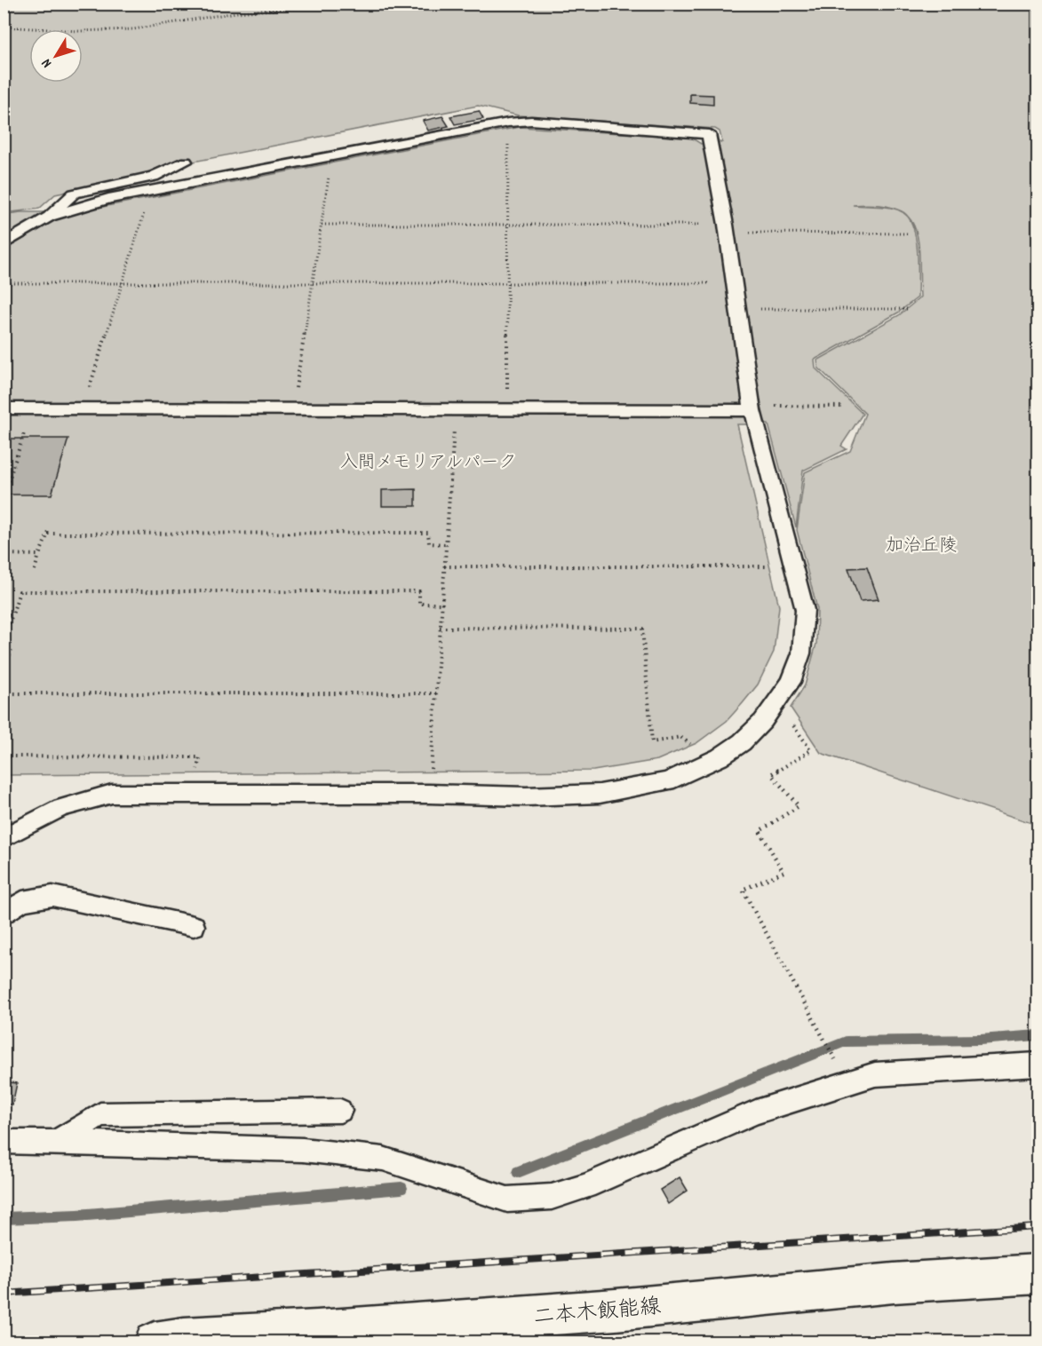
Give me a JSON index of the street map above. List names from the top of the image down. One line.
{"streets":{"main road":["二本木飯能線"]},"parks":["入間メモリアルパーク","加治丘陵"],"north":"bottom left"}
